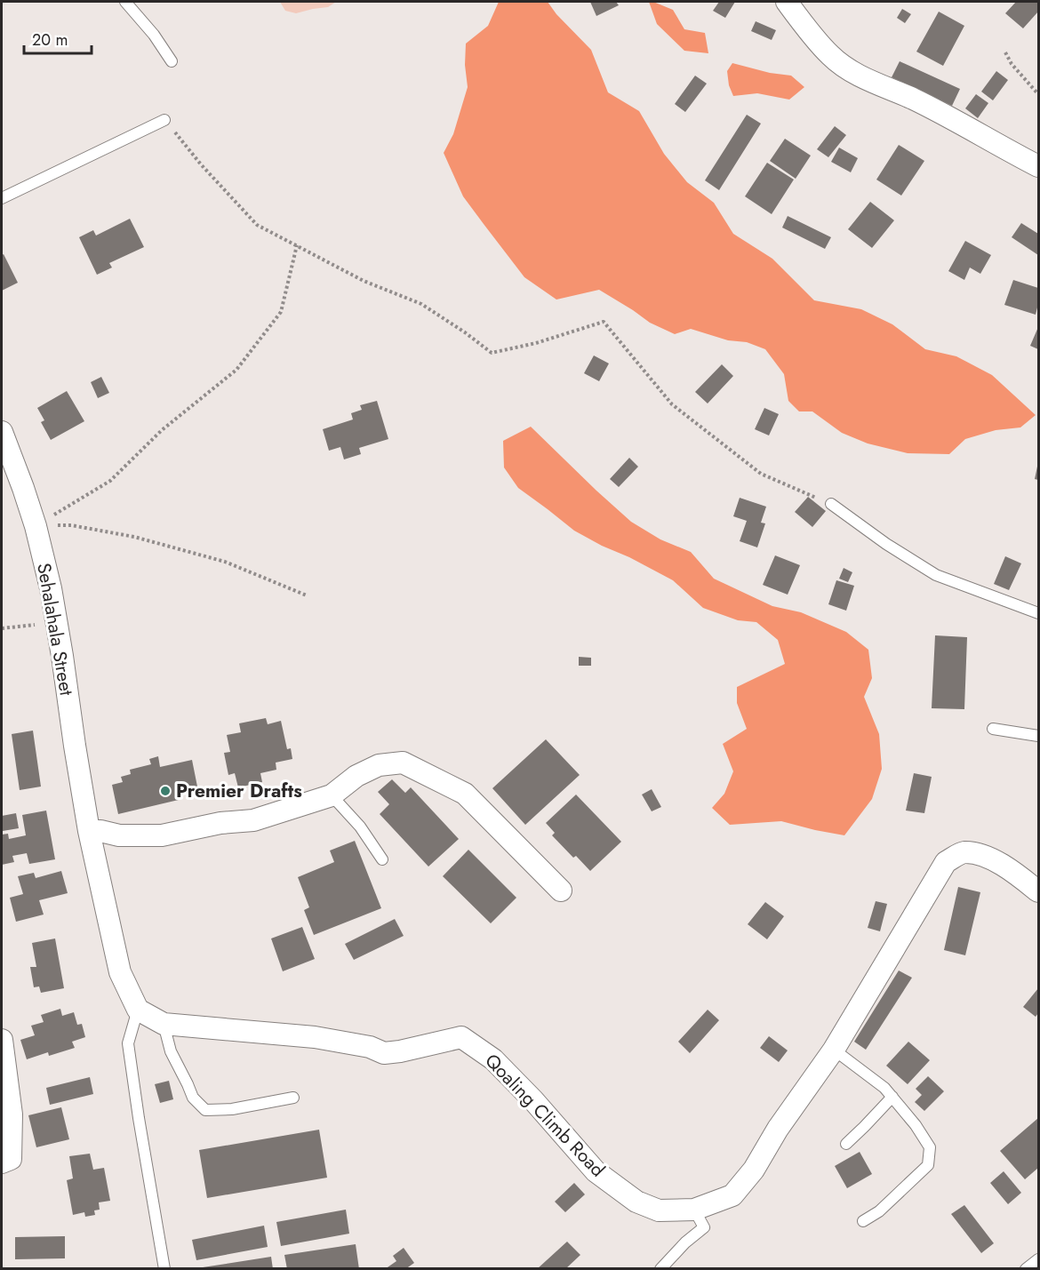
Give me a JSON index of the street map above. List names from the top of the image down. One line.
{"streets":{"street":["Sehalahala Street","Qoaling Climb Road"]},"places":["Premier Drafts"],"scale_bar":"20 m"}
